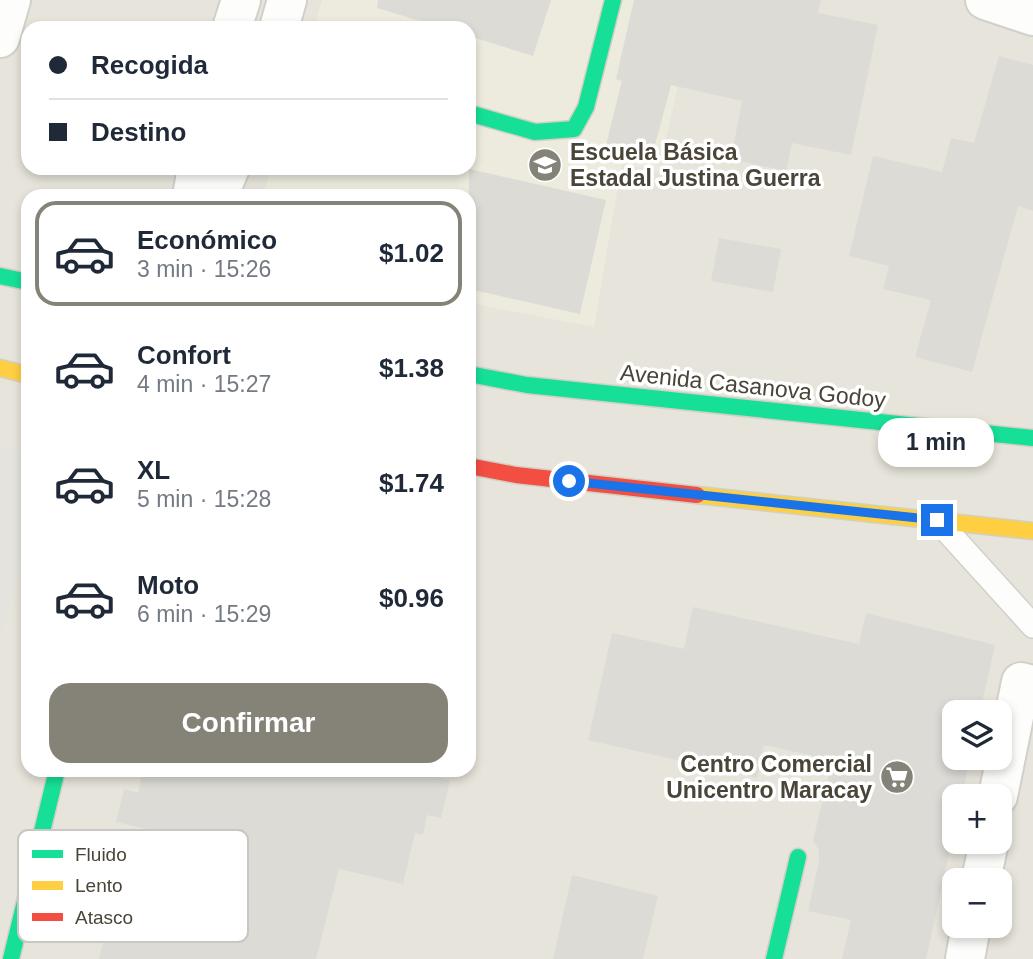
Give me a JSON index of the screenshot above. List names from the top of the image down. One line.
{"streets":{"street":["Avenida Casanova Godoy"]},"places":{"school or university":["Escuela Básica Estadal Justina Guerra"],"supermarket":["Centro Comercial Unicentro Maracay"]},"legend":["Fluido","Lento","Atasco"],"page":{"banner":["Recogida","Destino"],"list":[{"name":"Económico","note":"3 min · 15:26","value":"$1.02"},{"name":"Confort","note":"4 min · 15:27","value":"$1.38"},{"name":"XL","note":"5 min · 15:28","value":"$1.74"},{"name":"Moto","note":"6 min · 15:29","value":"$0.96"}],"bubble":"1 min","buttons":"Confirmar","map_buttons":["+","−"]}}
